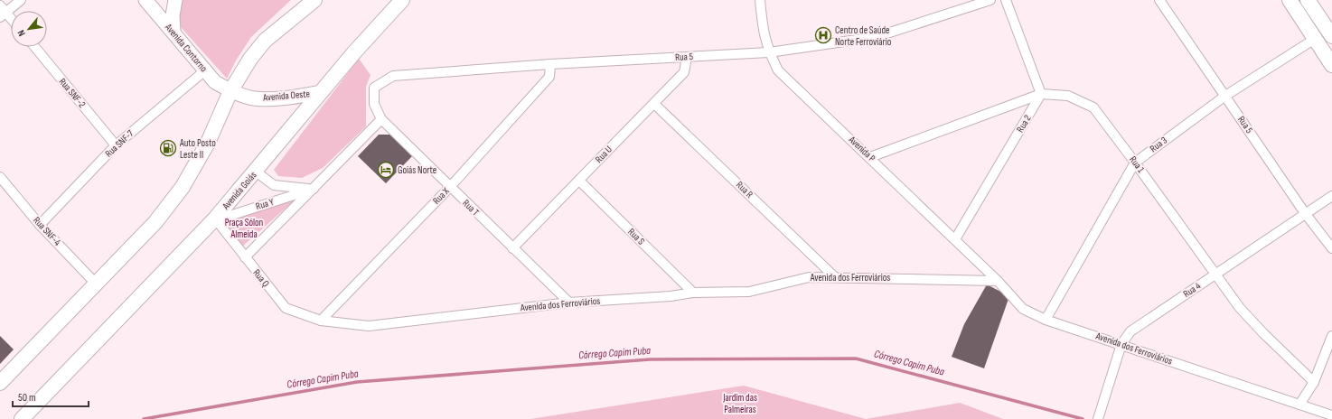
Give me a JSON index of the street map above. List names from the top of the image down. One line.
{"streets":{"main road":["Avenida Contorno","Avenida Oeste","Avenida Goiás"],"street":["Rua 5","Rua SNF-2","Rua 2","Rua SNF-7","Rua 3","Avenida P","Rua U","Rua 1","Rua R","Rua X","Rua Y","Rua T","Rua SNF-4","Rua S","Avenida dos Ferroviários","Rua Q","Rua 4"]},"crossings":[["Avenida Contorno","Avenida Oeste"],["Avenida Contorno","Rua SNF-7"],["Rua 5","Rua 3"],["Rua 5","Avenida P"],["Rua 5","Rua U"],["Rua 5","Rua X"],["Rua 5","Rua T"],["Rua 5","Rua 4"],["Rua SNF-2","Rua SNF-7"],["Avenida Oeste","Avenida Goiás"],["Rua 2","Avenida P"],["Rua 2","Rua 1"],["Rua SNF-7","Rua SNF-4"],["Rua 3","Rua 1"],["Rua 3","Avenida dos Ferroviários"],["Avenida P","Rua 1"],["Avenida P","Avenida dos Ferroviários"],["Rua U","Rua R"],["Rua U","Rua T"],["Rua U","Rua S"],["Rua 1","Rua 4"],["Rua R","Avenida dos Ferroviários"],["Avenida Goiás","Rua Y"],["Avenida Goiás","Rua Q"],["Rua X","Rua T"],["Rua X","Avenida dos Ferroviários"],["Rua X","Rua Q"],["Rua Y","Rua T"],["Rua Y","Rua Q"],["Rua T","Avenida dos Ferroviários"],["Rua S","Avenida dos Ferroviários"],["Avenida dos Ferroviários","Rua Q"],["Avenida dos Ferroviários","Rua 4"]],"water":["Córrego Capim Puba"],"parks":["Praça Sólon Almeida","Jardim das Palmeiras"],"places":{"hospital":["Centro de Saúde Norte Ferroviário"],"fuel station":["Auto Posto Leste II"],"hotel":["Goiás Norte"]},"scale_bar":"50 m","north":"bottom left"}
